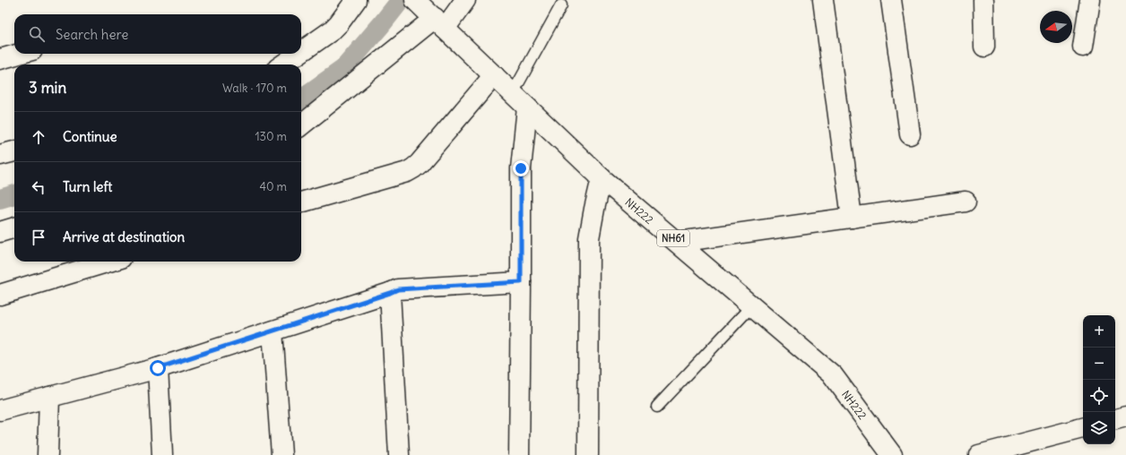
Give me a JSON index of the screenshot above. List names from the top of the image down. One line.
{"streets":{"main road":["NH222","NH61"]},"north":"left","page":{"search":"Search here","heading":["3 min","Walk · 170 m"],"list":[["Continue","130 m"],["Turn left","40 m"],"Arrive at destination"],"map_buttons":["+","−"]}}
